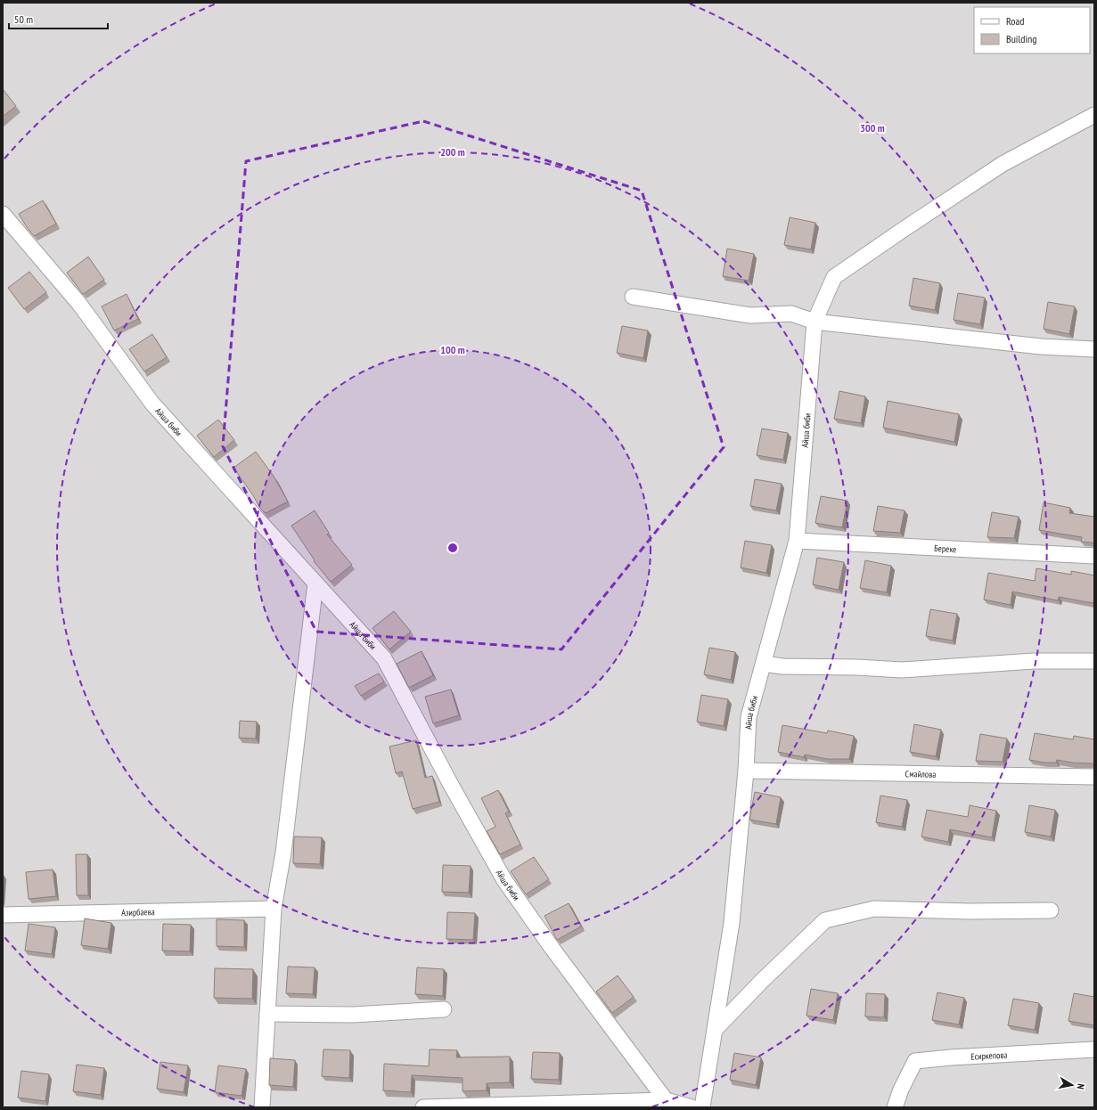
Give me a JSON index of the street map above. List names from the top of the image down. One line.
{"streets":{"street":["Айша биби","Береке","Смайлова","Азирбаева","Есиркепова"]},"crossings":[["Айша биби","Береке"],["Айша биби","Смайлова"]],"legend":["Road","Building"],"scale_bar":"50 m","north":"right","rings":["300 m","200 m","100 m"]}
